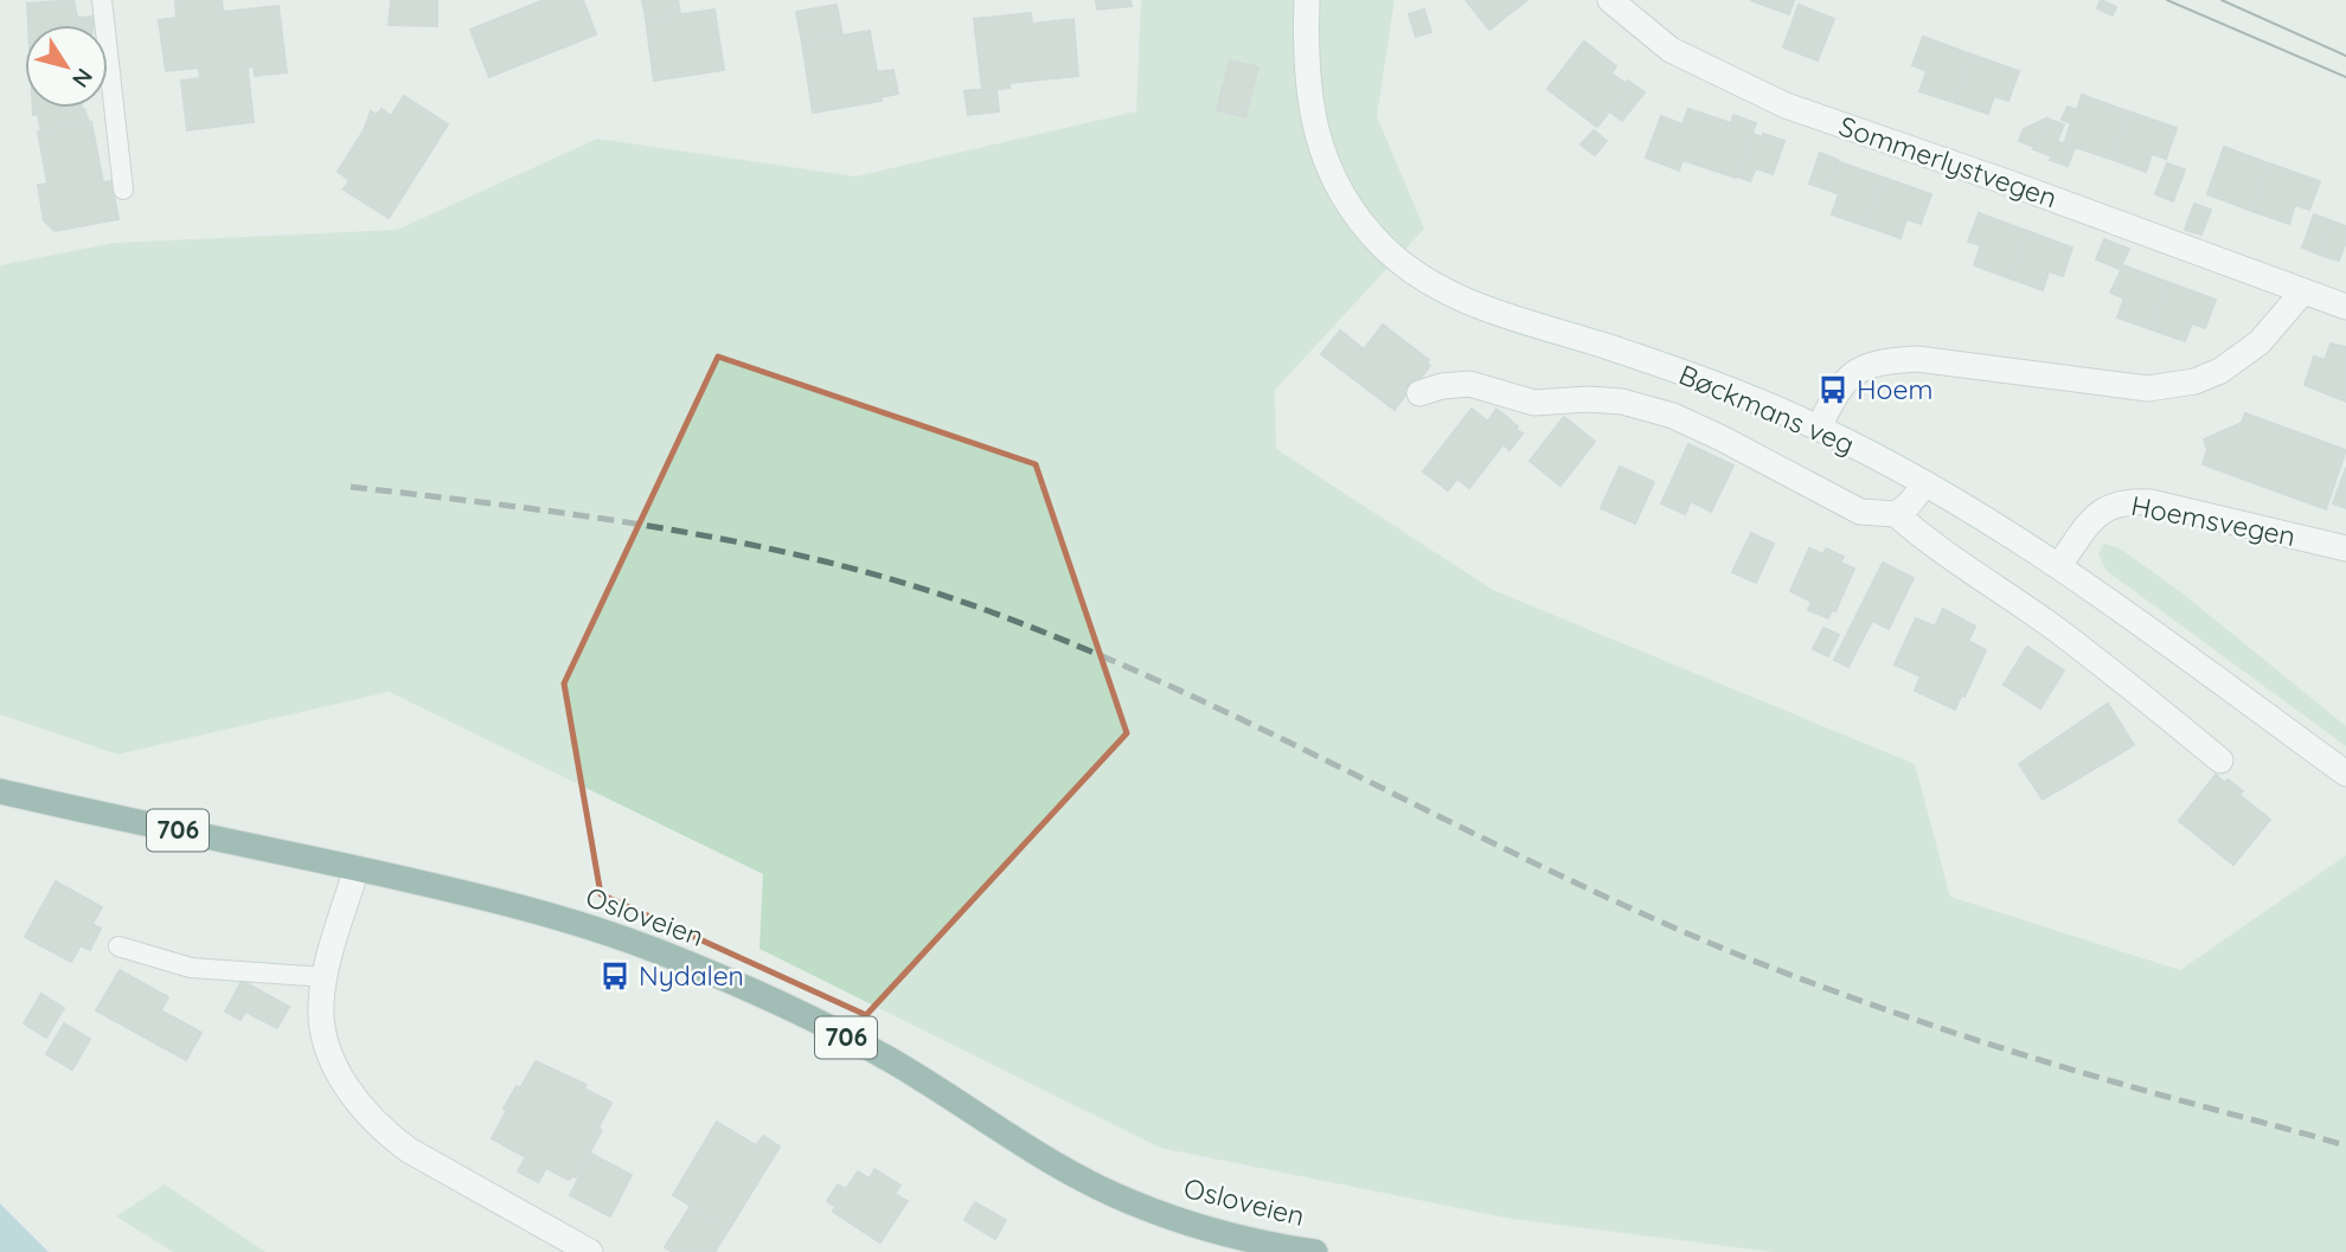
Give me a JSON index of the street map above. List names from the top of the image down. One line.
{"streets":{"highway":["706","Osloveien"],"street":["Sommerlystvegen","Bøckmans veg","Hoemsvegen"]},"crossings":[["Bøckmans veg","Hoemsvegen"]],"places":{"bus stop":["Hoem","Nydalen"]},"north":"bottom right"}
